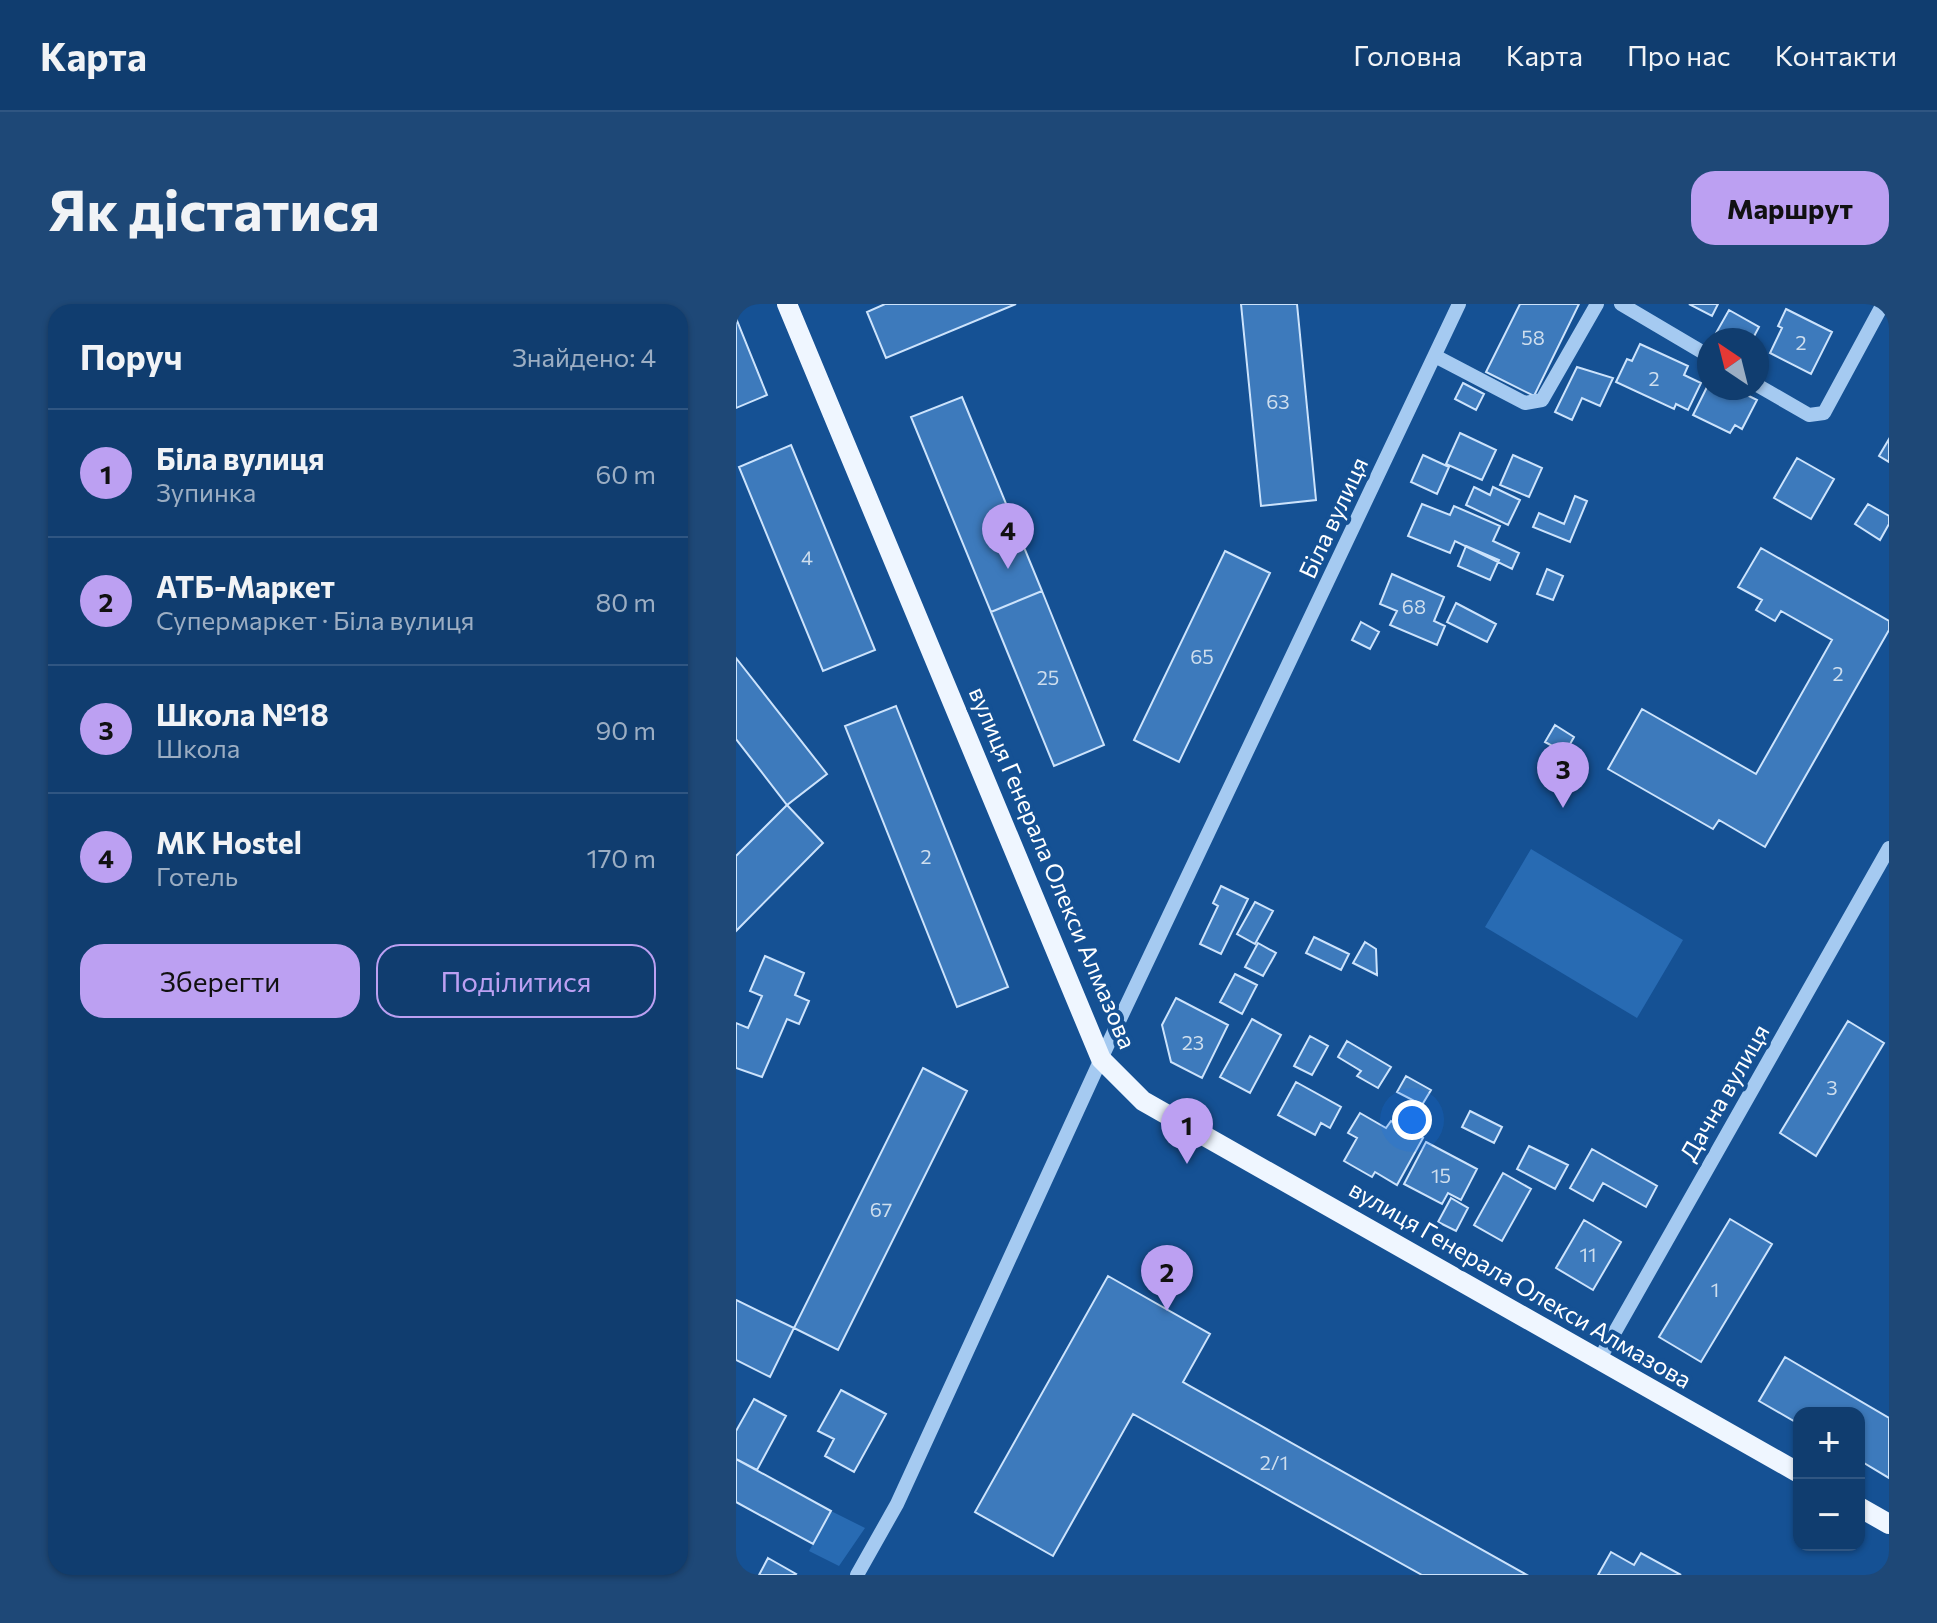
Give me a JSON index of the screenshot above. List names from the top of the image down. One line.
{"streets":{"main road":["вулиця Генерала Олекси Алмазова"],"street":["Біла вулиця","Дачна вулиця"]},"crossings":[["Біла вулиця","вулиця Генерала Олекси Алмазова"],["вулиця Генерала Олекси Алмазова","Дачна вулиця"]],"house_numbers":["58","2","2","63","4","68","65","2","25","2","23","3","15","67","11","1","2/1"],"north":"top left","page":{"header":"Карта","nav":["Головна","Карта","Про нас","Контакти"],"buttons":["Маршрут",["Зберегти","Поділитися"]],"title":"Як дістатися","heading":["Поруч","Знайдено: 4"],"list":[{"mark":"1","name":"Біла вулиця","note":"Зупинка","value":"60 m"},{"mark":"2","name":"АТБ-Маркет","note":"Супермаркет · Біла вулиця","value":"80 m"},{"mark":"3","name":"Школа №18","note":"Школа","value":"90 m"},{"mark":"4","name":"MK Hostel","note":"Готель","value":"170 m"}],"pins":["4","3","1","2"],"map_buttons":["+","−"]}}
